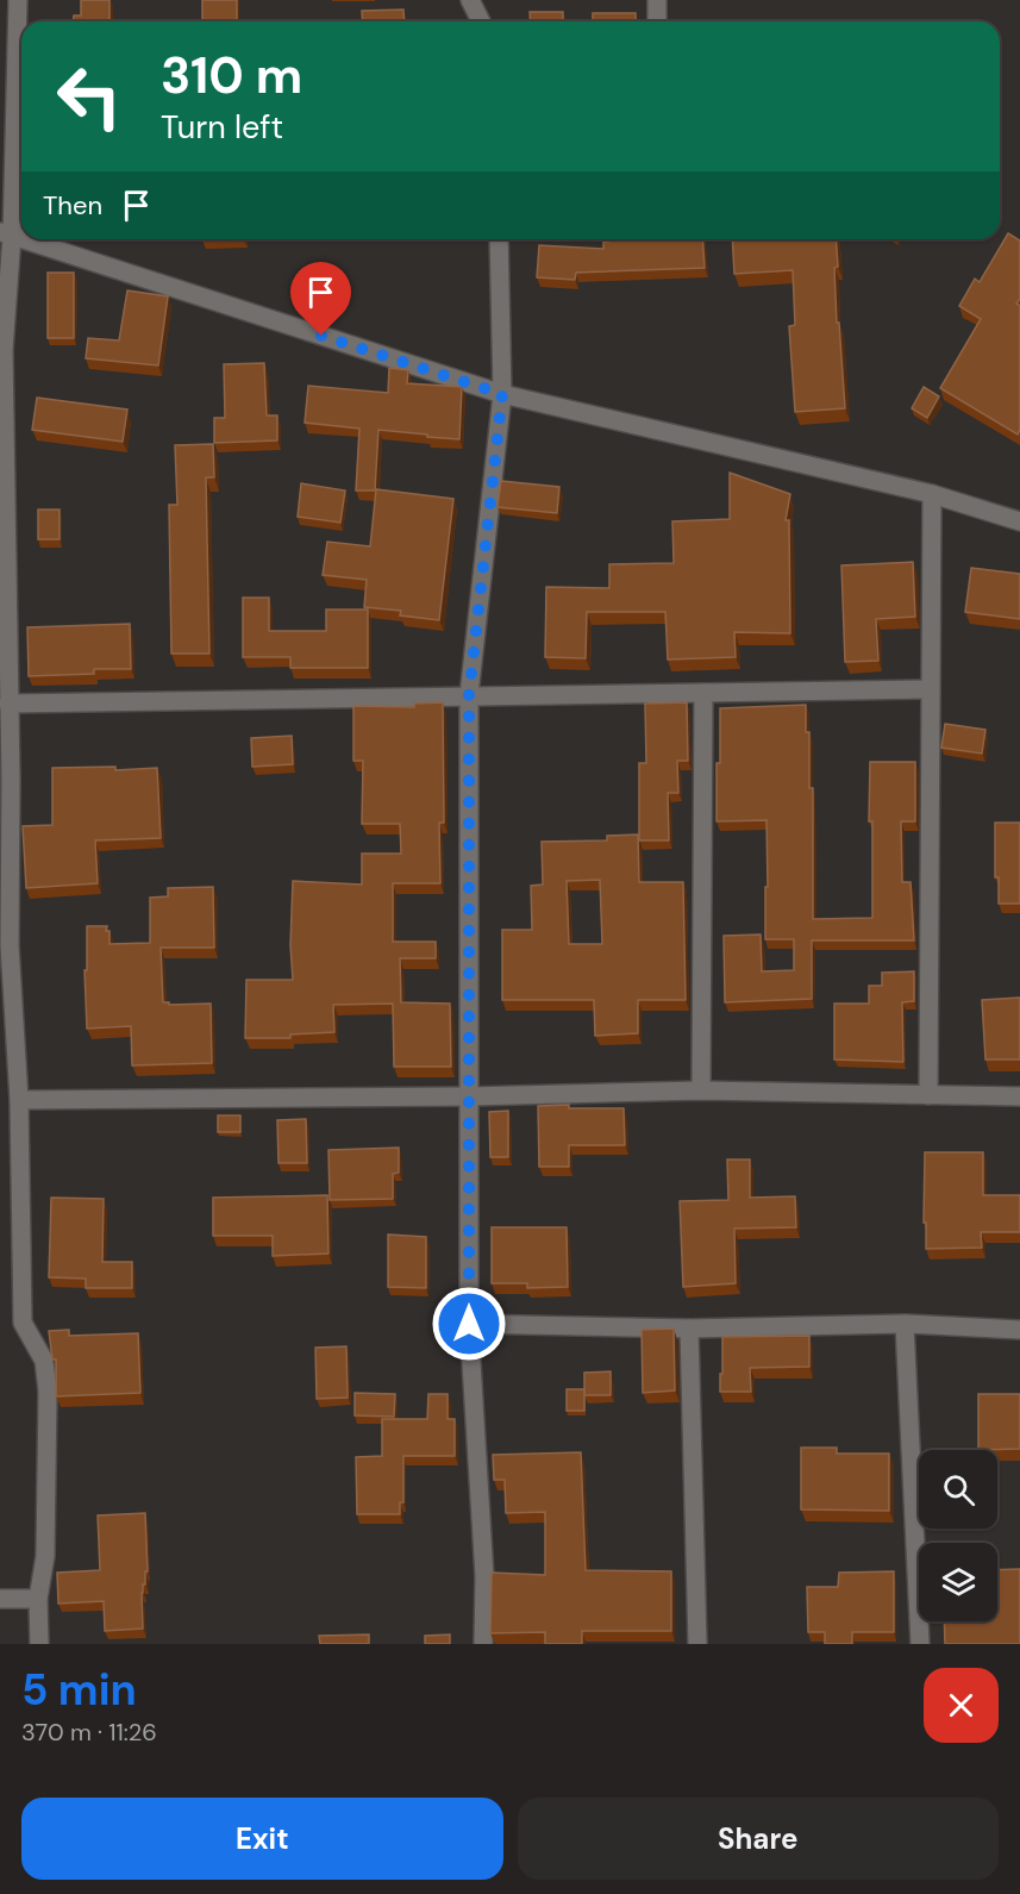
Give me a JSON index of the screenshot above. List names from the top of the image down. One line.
{"page":{"turn":["310 m","Turn left"],"then":"Then","heading":["5 min","370 m · 11:26"],"buttons":["Exit","Share"]}}
